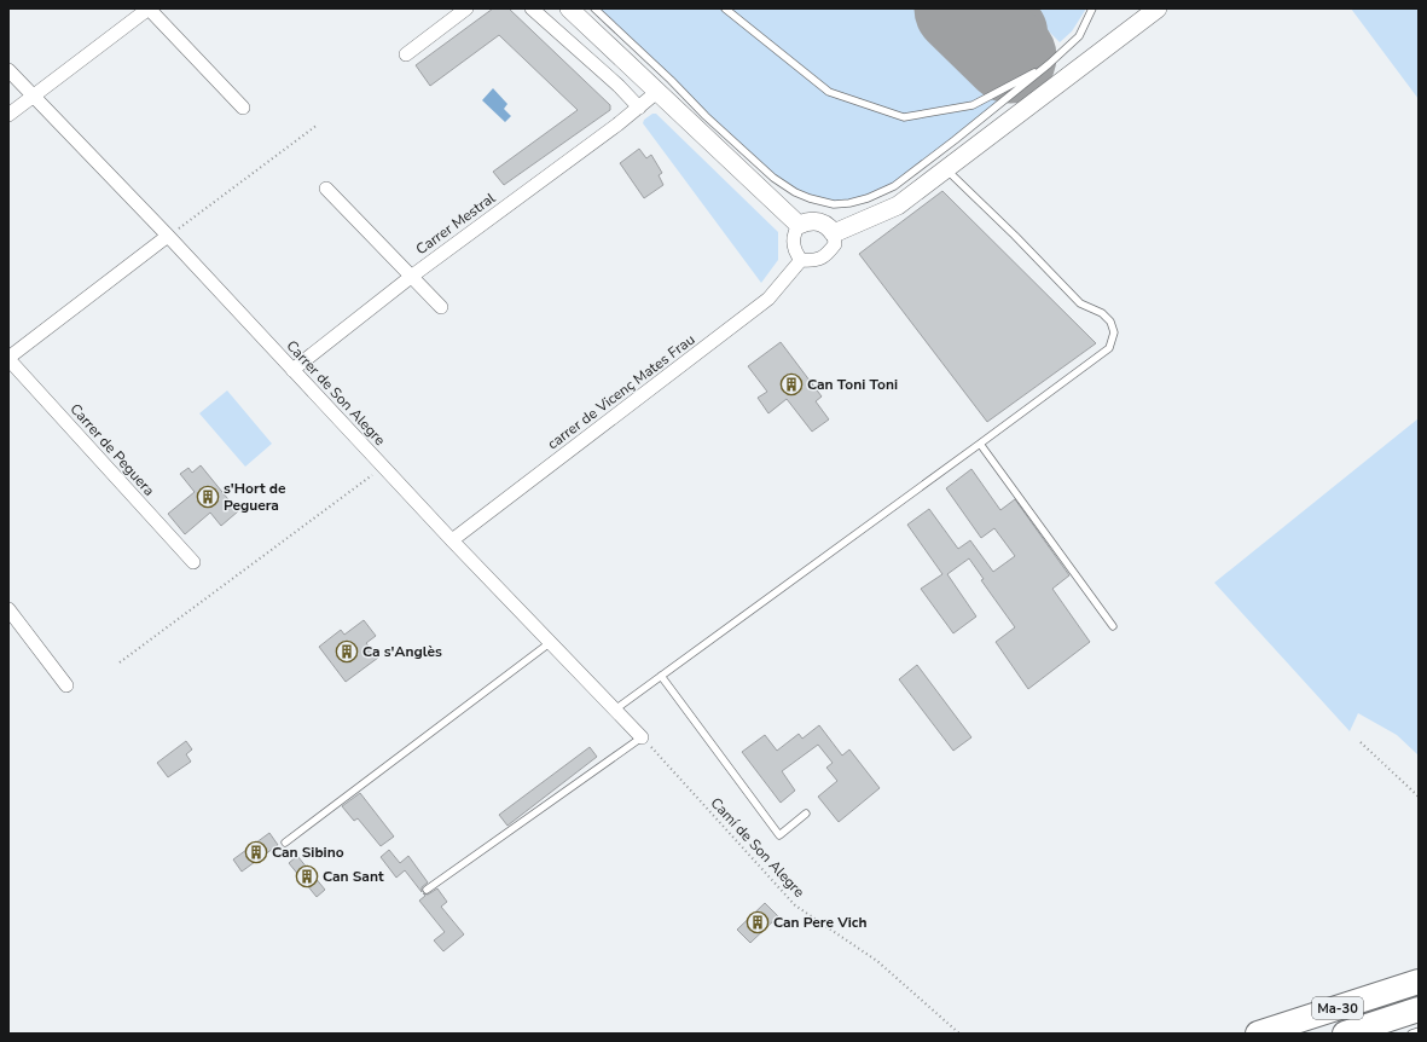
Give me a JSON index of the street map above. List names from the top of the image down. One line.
{"streets":{"highway":["Ma-30"],"street":["Carrer Mestral","carrer de Vicenç Mates Frau","Carrer de Son Alegre","Carrer de Peguera"],"path":["Camí de Son Alegre"]},"crossings":[["Carrer Mestral","Carrer de Son Alegre"],["carrer de Vicenç Mates Frau","Carrer de Son Alegre"],["Carrer de Son Alegre","Camí de Son Alegre"]],"places":{"building":["Can Toni Toni","s'Hort de Peguera","Ca s'Anglès","Can Sibino","Can Sant","Can Pere Vich"]}}
